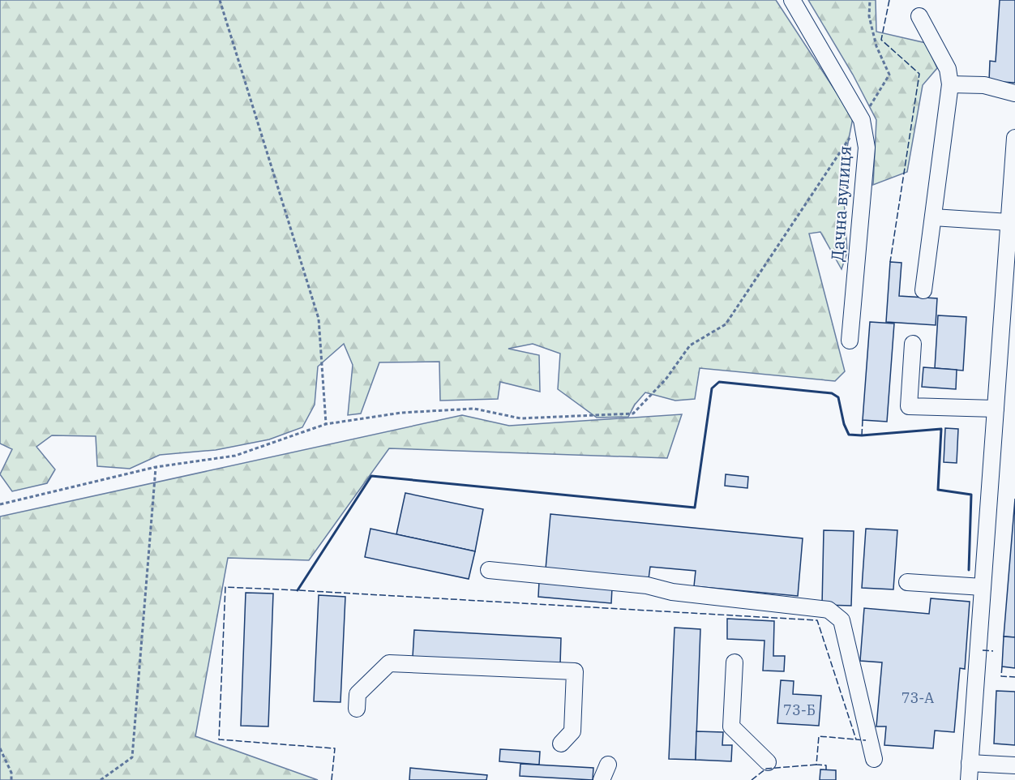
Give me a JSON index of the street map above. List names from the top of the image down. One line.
{"streets":{"street":["Дачна вулиця"]},"house_numbers":["73-А","73-Б"]}
